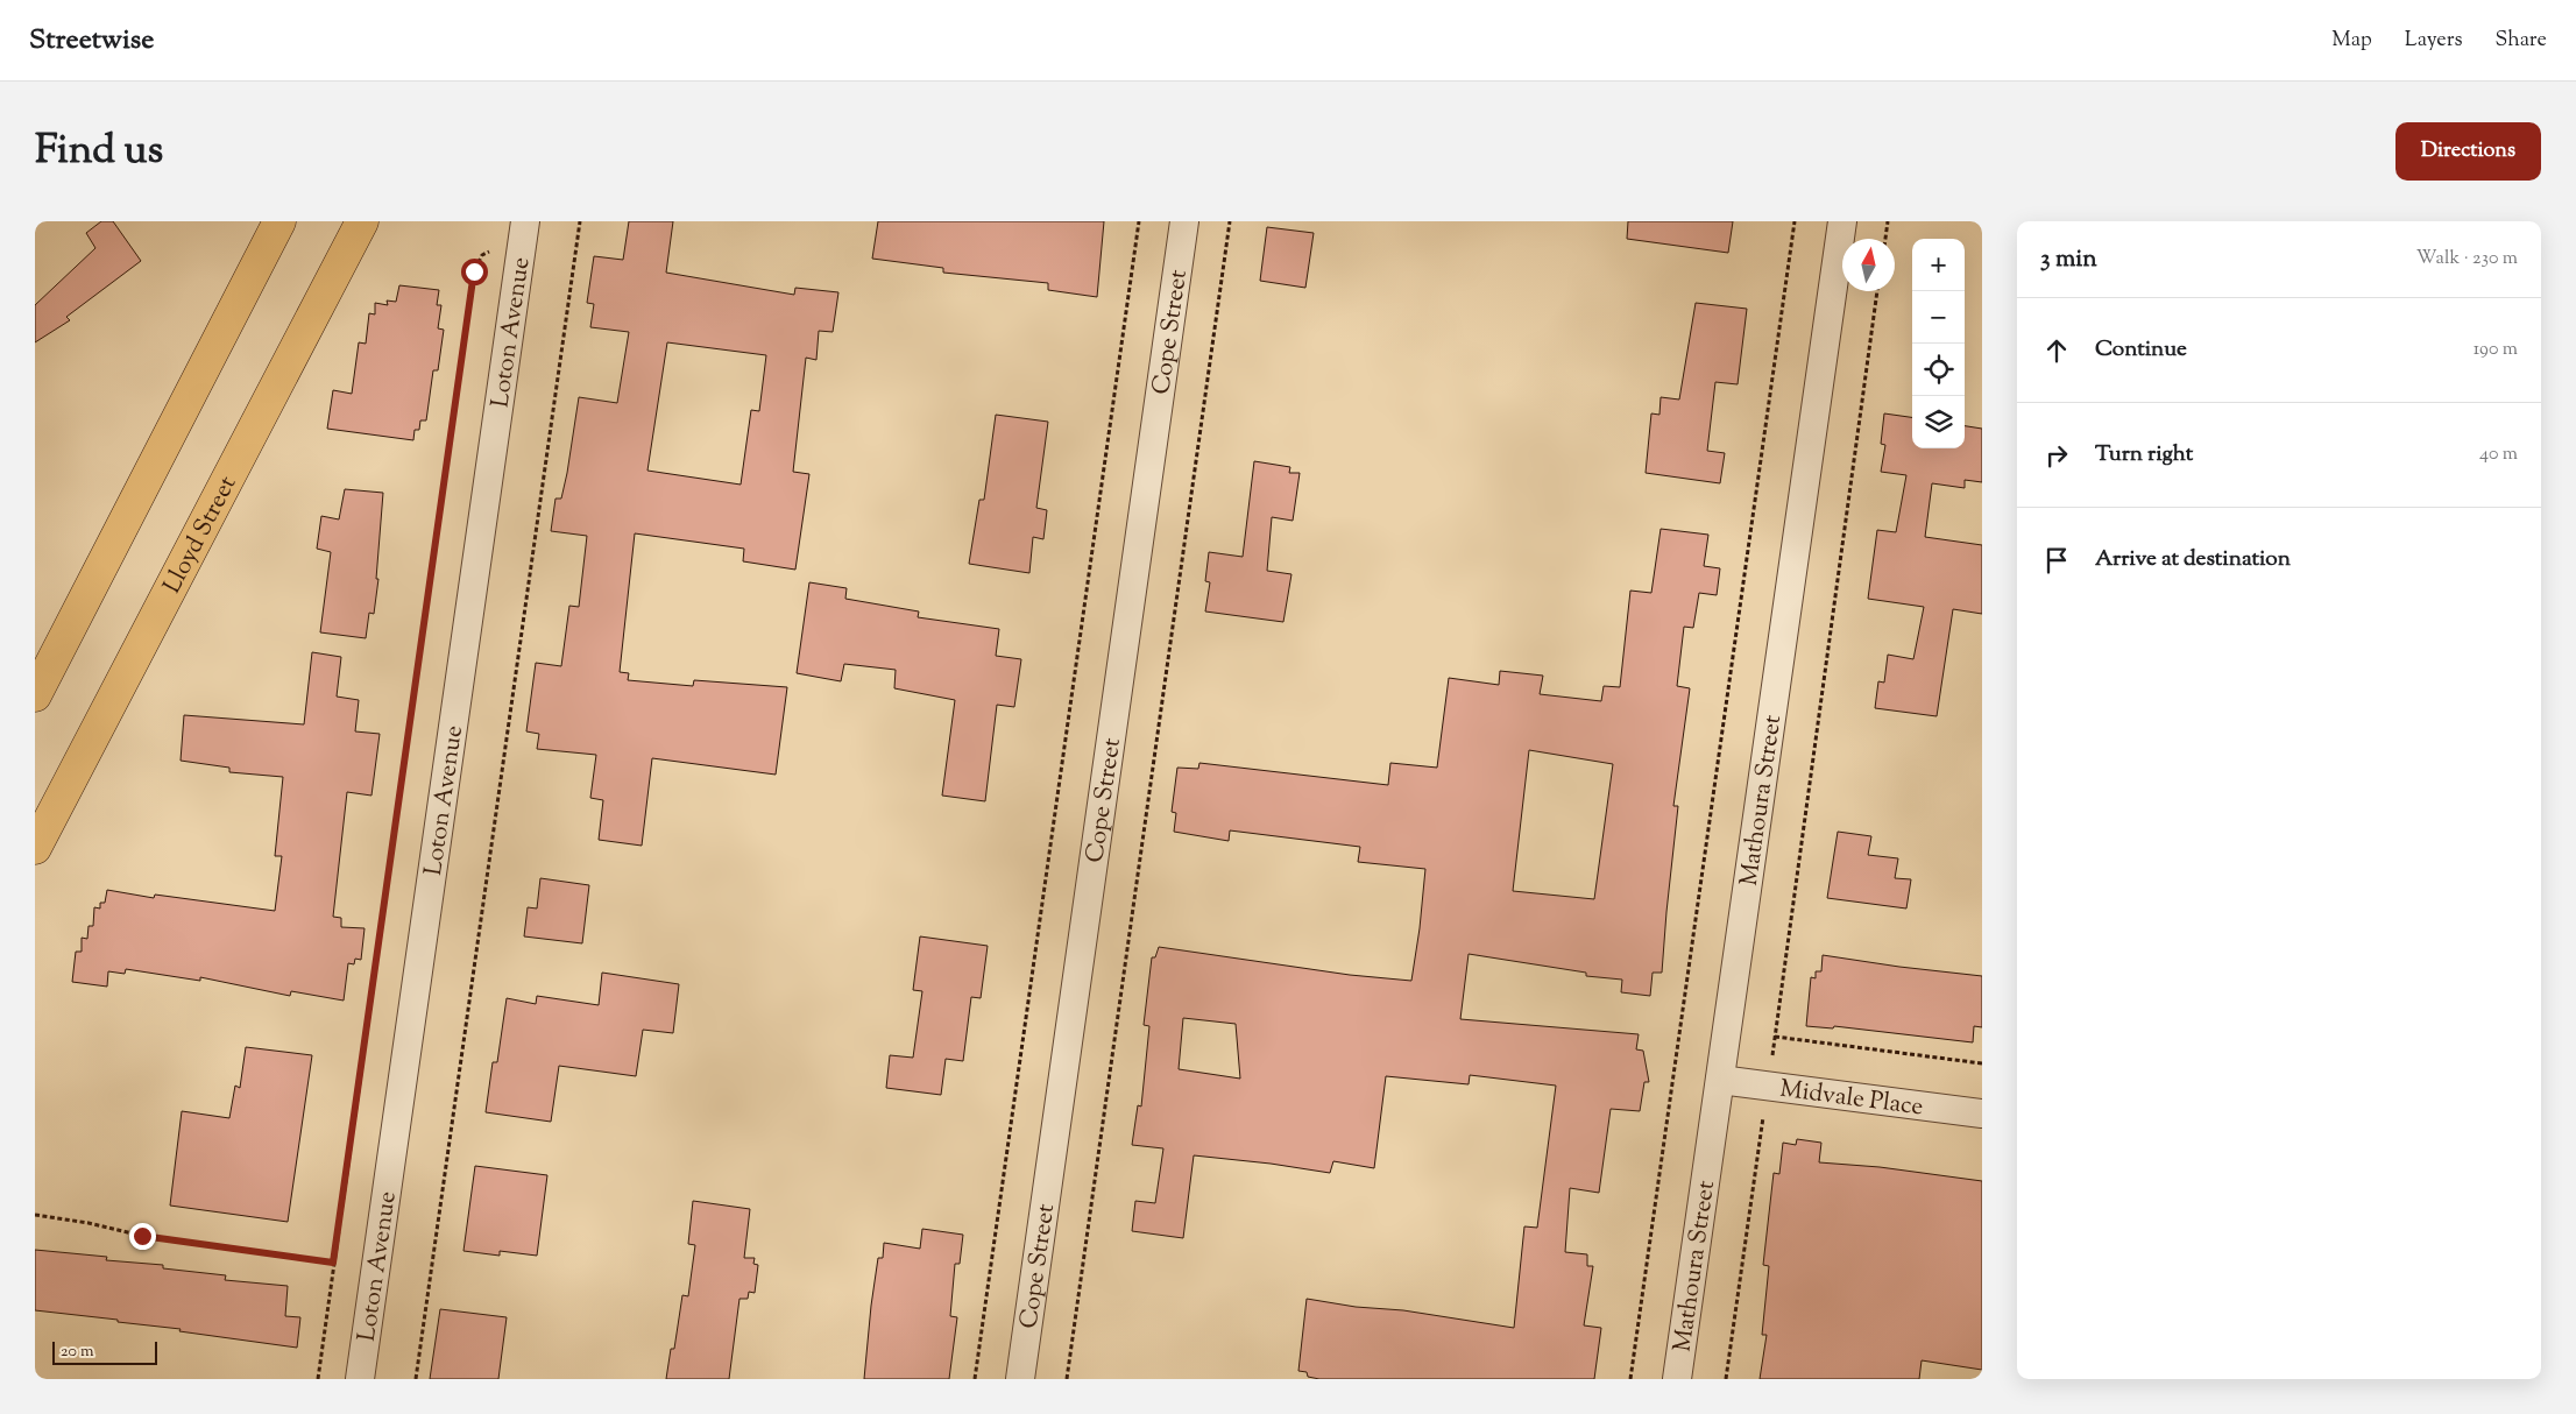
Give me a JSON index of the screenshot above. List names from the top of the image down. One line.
{"streets":{"main road":["Lloyd Street"],"street":["Loton Avenue","Cope Street","Mathoura Street","Midvale Place"]},"crossings":[["Mathoura Street","Midvale Place"]],"scale_bar":"20 m","north":"top","page":{"header":"Streetwise","nav":["Map","Layers","Share"],"title":"Find us","buttons":"Directions","heading":["3 min","Walk · 230 m"],"map_buttons":["+","−"],"list":[["Continue","190 m"],["Turn right","40 m"],"Arrive at destination"],"scale":"20 m"}}
